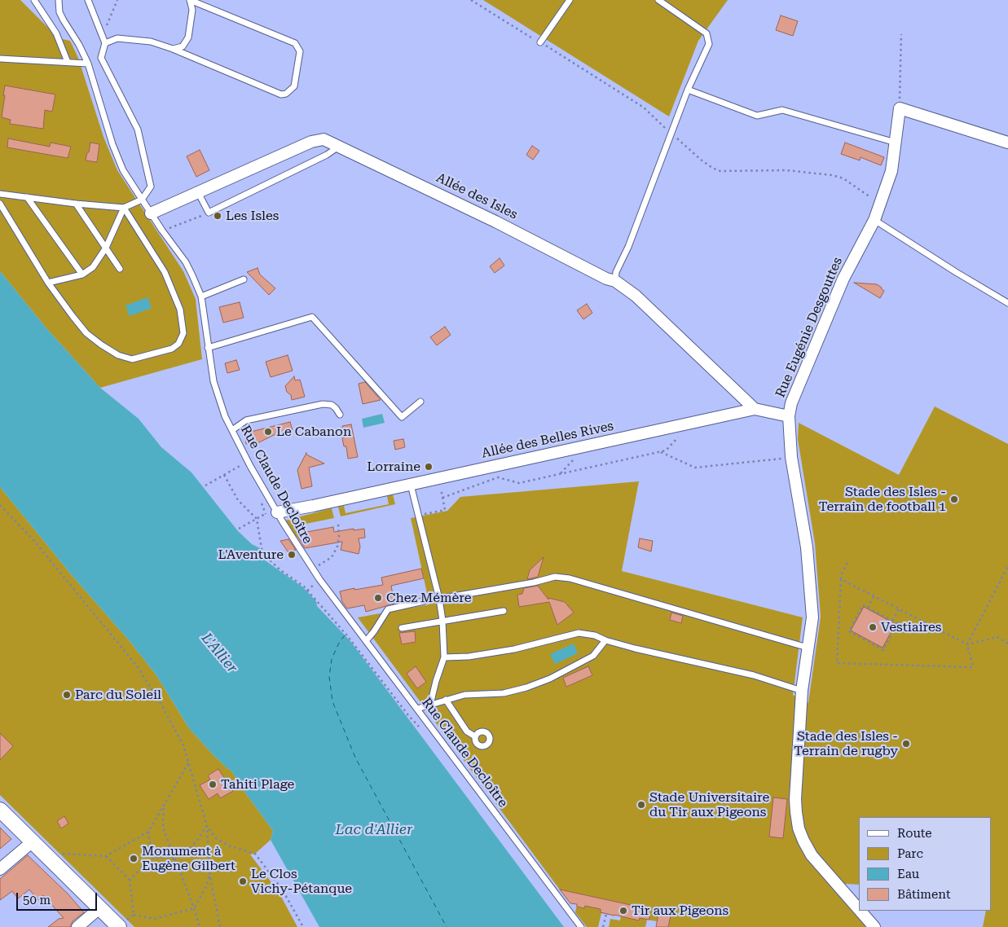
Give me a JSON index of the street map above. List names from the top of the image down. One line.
{"streets":{"street":["Allée des Isles","Rue Eugénie Desgouttes","Allée des Belles Rives"],"lane":["Rue Claude Decloître"]},"crossings":[["Allée des Isles","Allée des Belles Rives"],["Allée des Isles","Rue Claude Decloître"],["Rue Eugénie Desgouttes","Allée des Belles Rives"],["Allée des Belles Rives","Rue Claude Decloître"]],"water":["L'Allier","Lac d'Allier"],"places":["Les Isles","Le Cabanon","Lorraine","Stade des Isles - Terrain de football 1","L'Aventure","Chez Mémère","Vestiaires","Parc du Soleil","Stade des Isles - Terrain de rugby","Tahiti Plage","Stade Universitaire du Tir aux Pigeons","Monument à Eugène Gilbert","Le Clos Vichy-Pétanque","Tir aux Pigeons"],"legend":["Route","Parc","Eau","Bâtiment"],"scale_bar":"50 m"}
